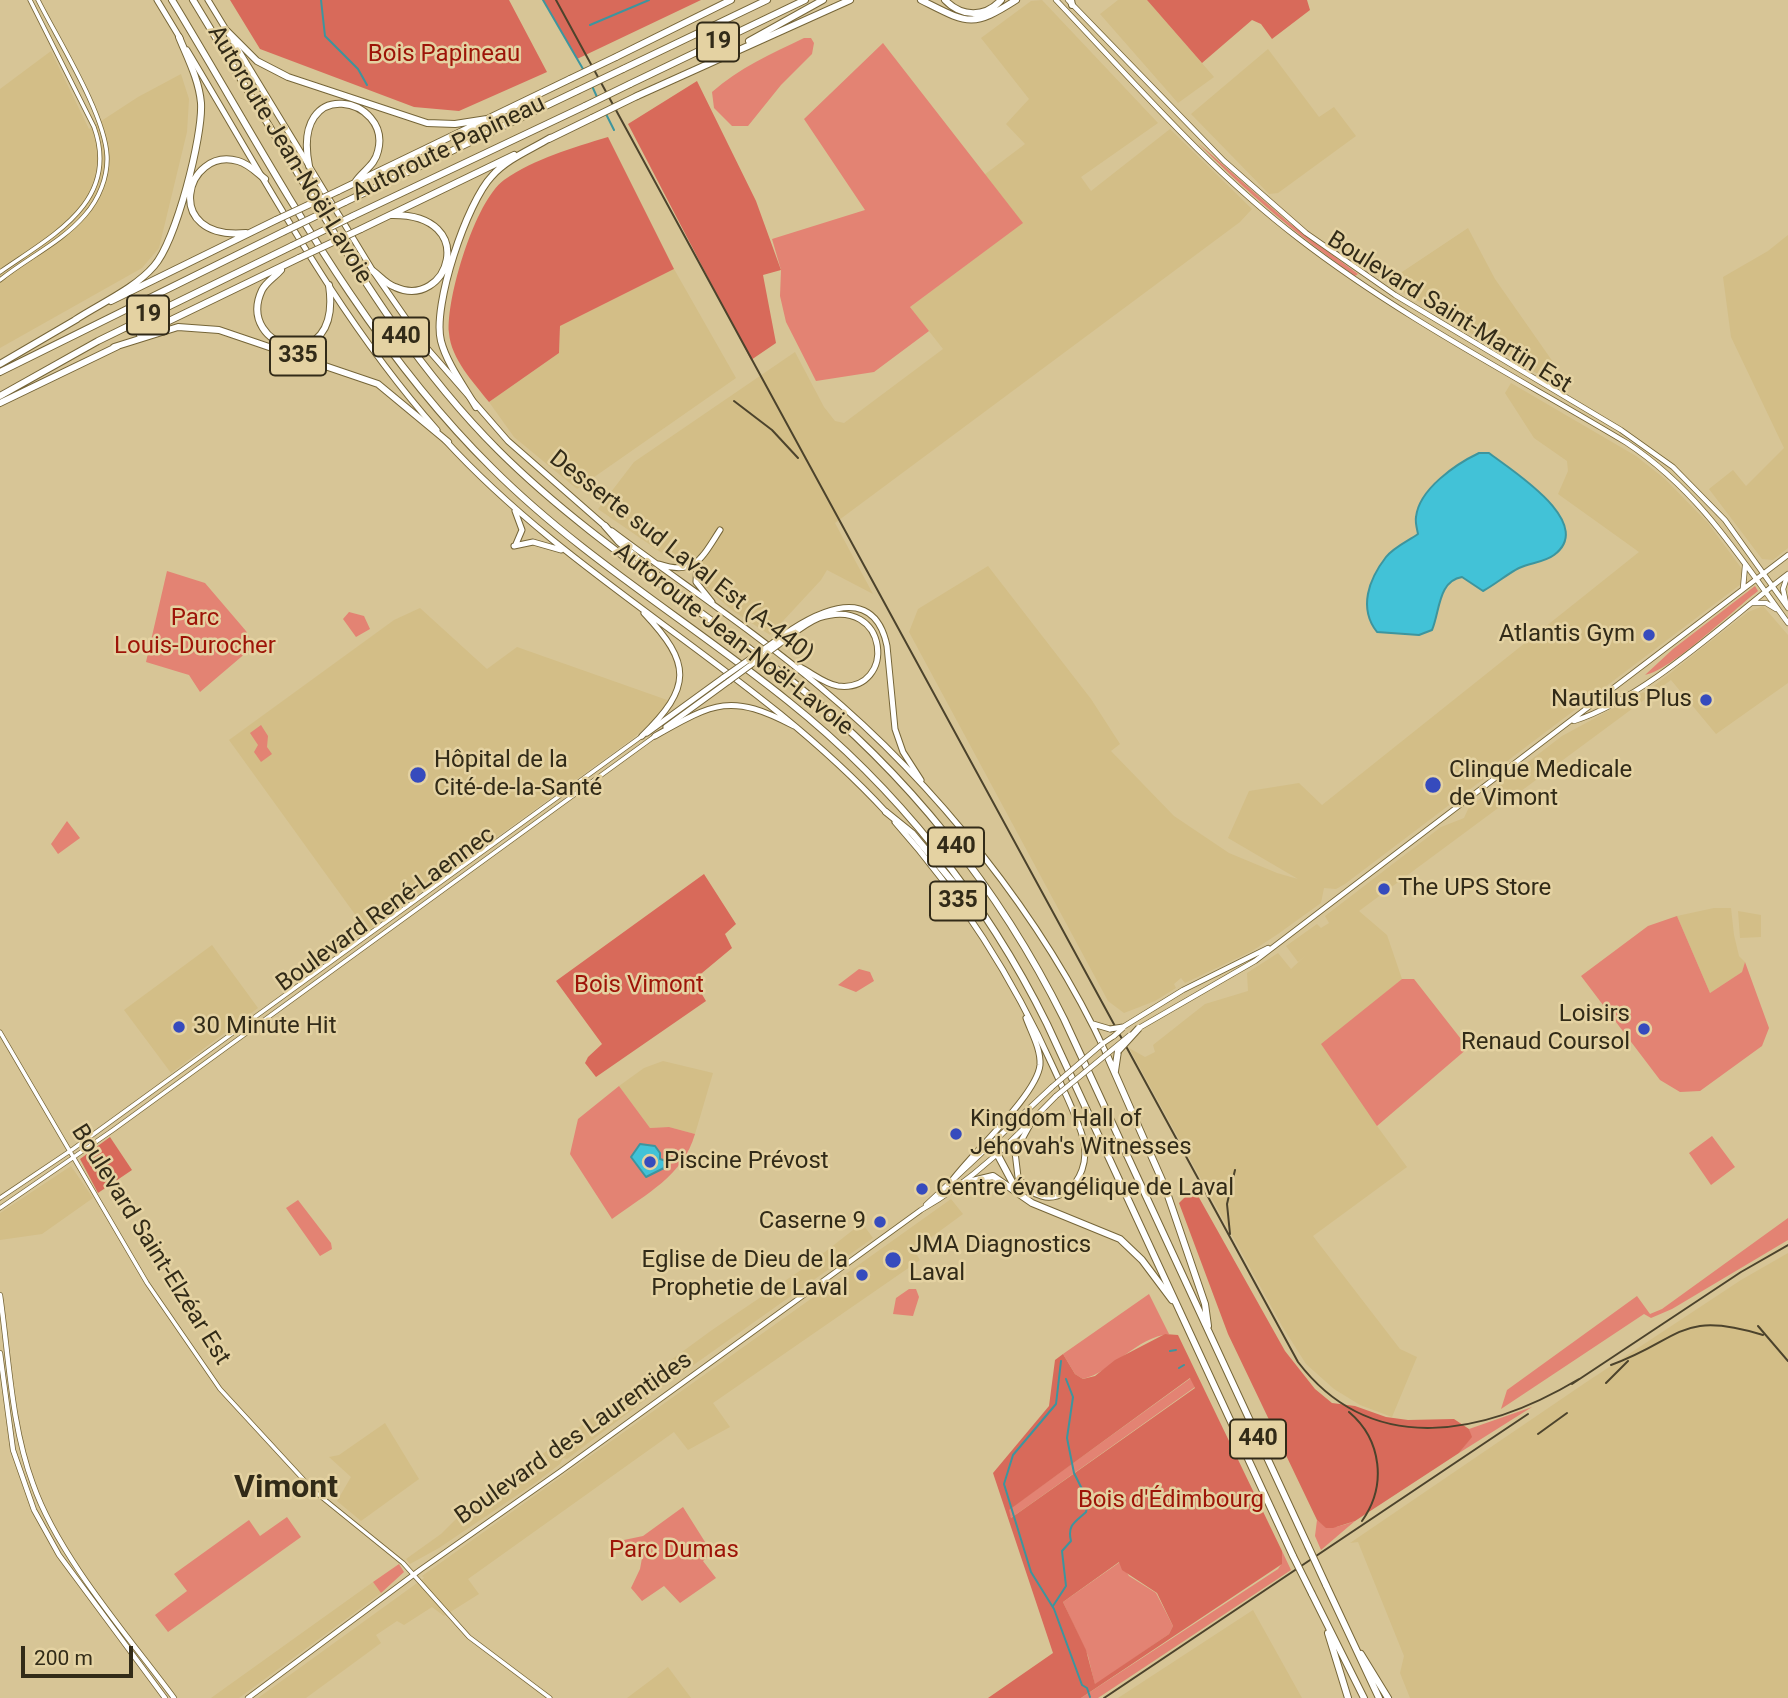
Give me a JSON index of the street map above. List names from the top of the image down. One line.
{"streets":{"highway":["19","Autoroute Papineau","Autoroute Jean-Noël-Lavoie","440","335"],"main road":["Boulevard Saint-Martin Est","Desserte sud Laval Est (A-440)","Boulevard des Laurentides"],"street":["Boulevard René-Laennec","Boulevard Saint-Elzéar Est"]},"crossings":[["Boulevard Saint-Martin Est","Boulevard des Laurentides"],["335","Desserte sud Laval Est (A-440)"],["335","Boulevard des Laurentides"],["Desserte sud Laval Est (A-440)","Boulevard des Laurentides"],["Boulevard René-Laennec","Boulevard Saint-Elzéar Est"],["Boulevard Saint-Elzéar Est","Boulevard des Laurentides"]],"districts":["Vimont"],"parks":["Bois Papineau","Parc Louis-Durocher","Bois Vimont","Bois d'Édimbourg","Parc Dumas"],"places":["Atlantis Gym","Nautilus Plus","Hôpital de la Cité-de-la-Santé","Clinque Medicale de Vimont","The UPS Store","30 Minute Hit","Loisirs Renaud Coursol","Kingdom Hall of Jehovah's Witnesses","Piscine Prévost","Centre évangélique de Laval","Caserne 9","JMA Diagnostics Laval","Eglise de Dieu de la Prophetie de Laval"],"scale_bar":"200 m"}
